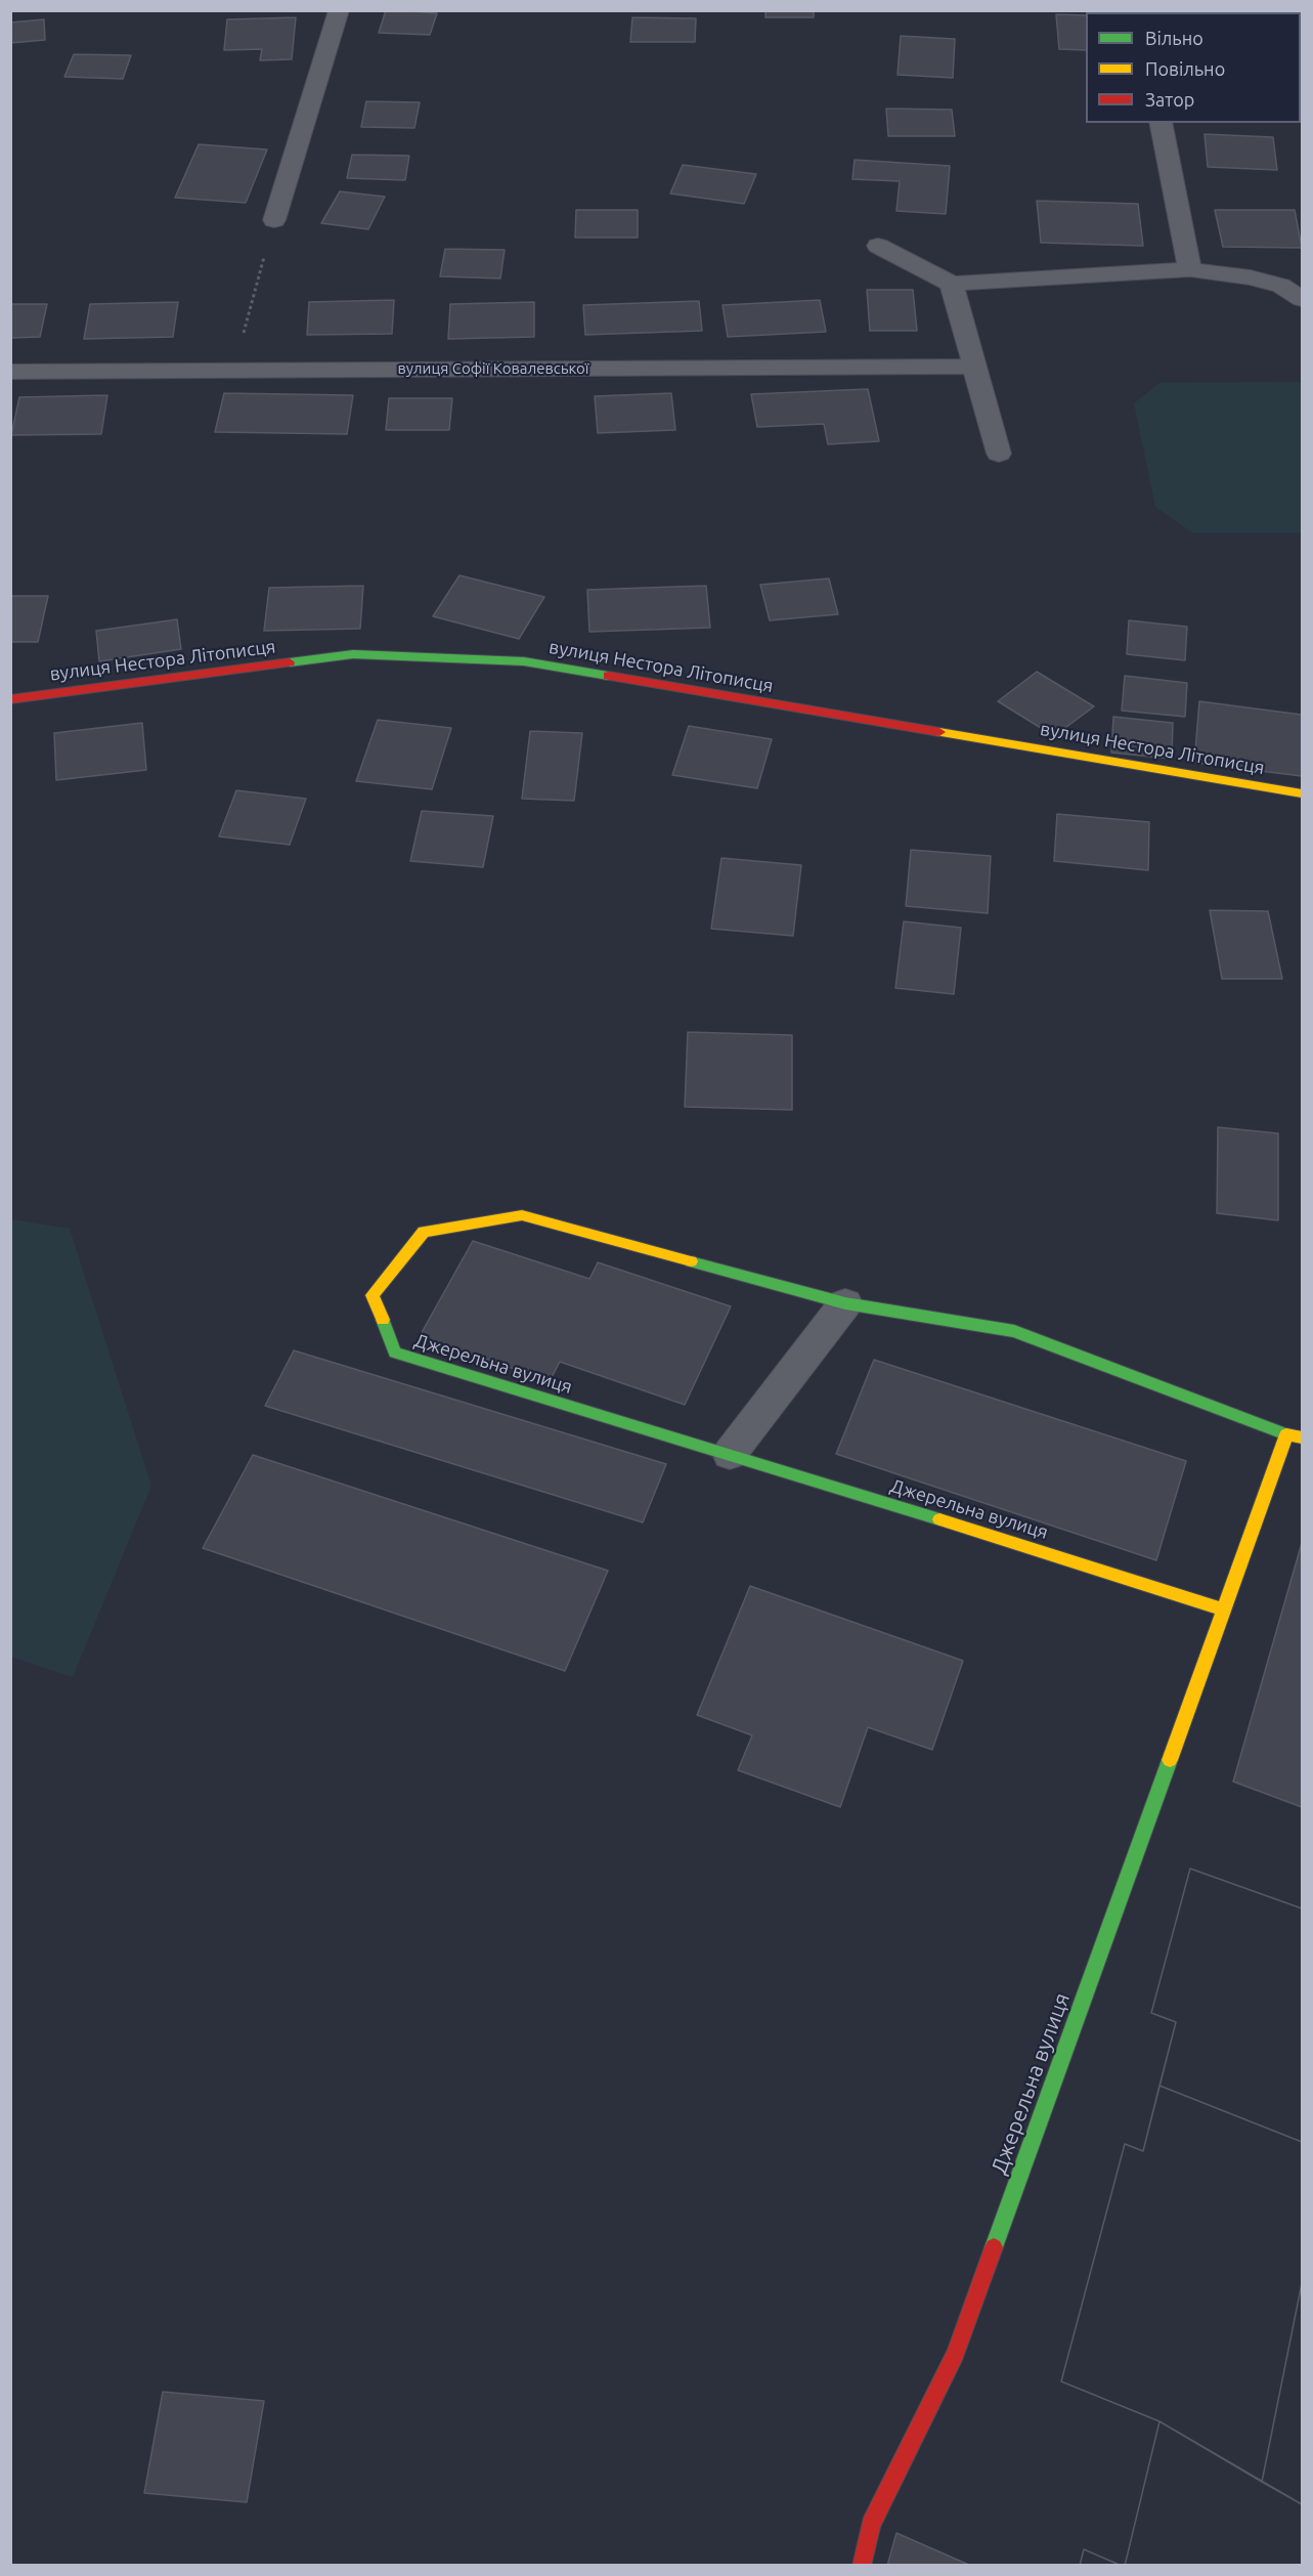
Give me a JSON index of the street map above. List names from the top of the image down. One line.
{"streets":{"street":["вулиця Софії Ковалевської","вулиця Нестора Літописця","Джерельна вулиця"]},"legend":["Вільно","Повільно","Затор"]}
